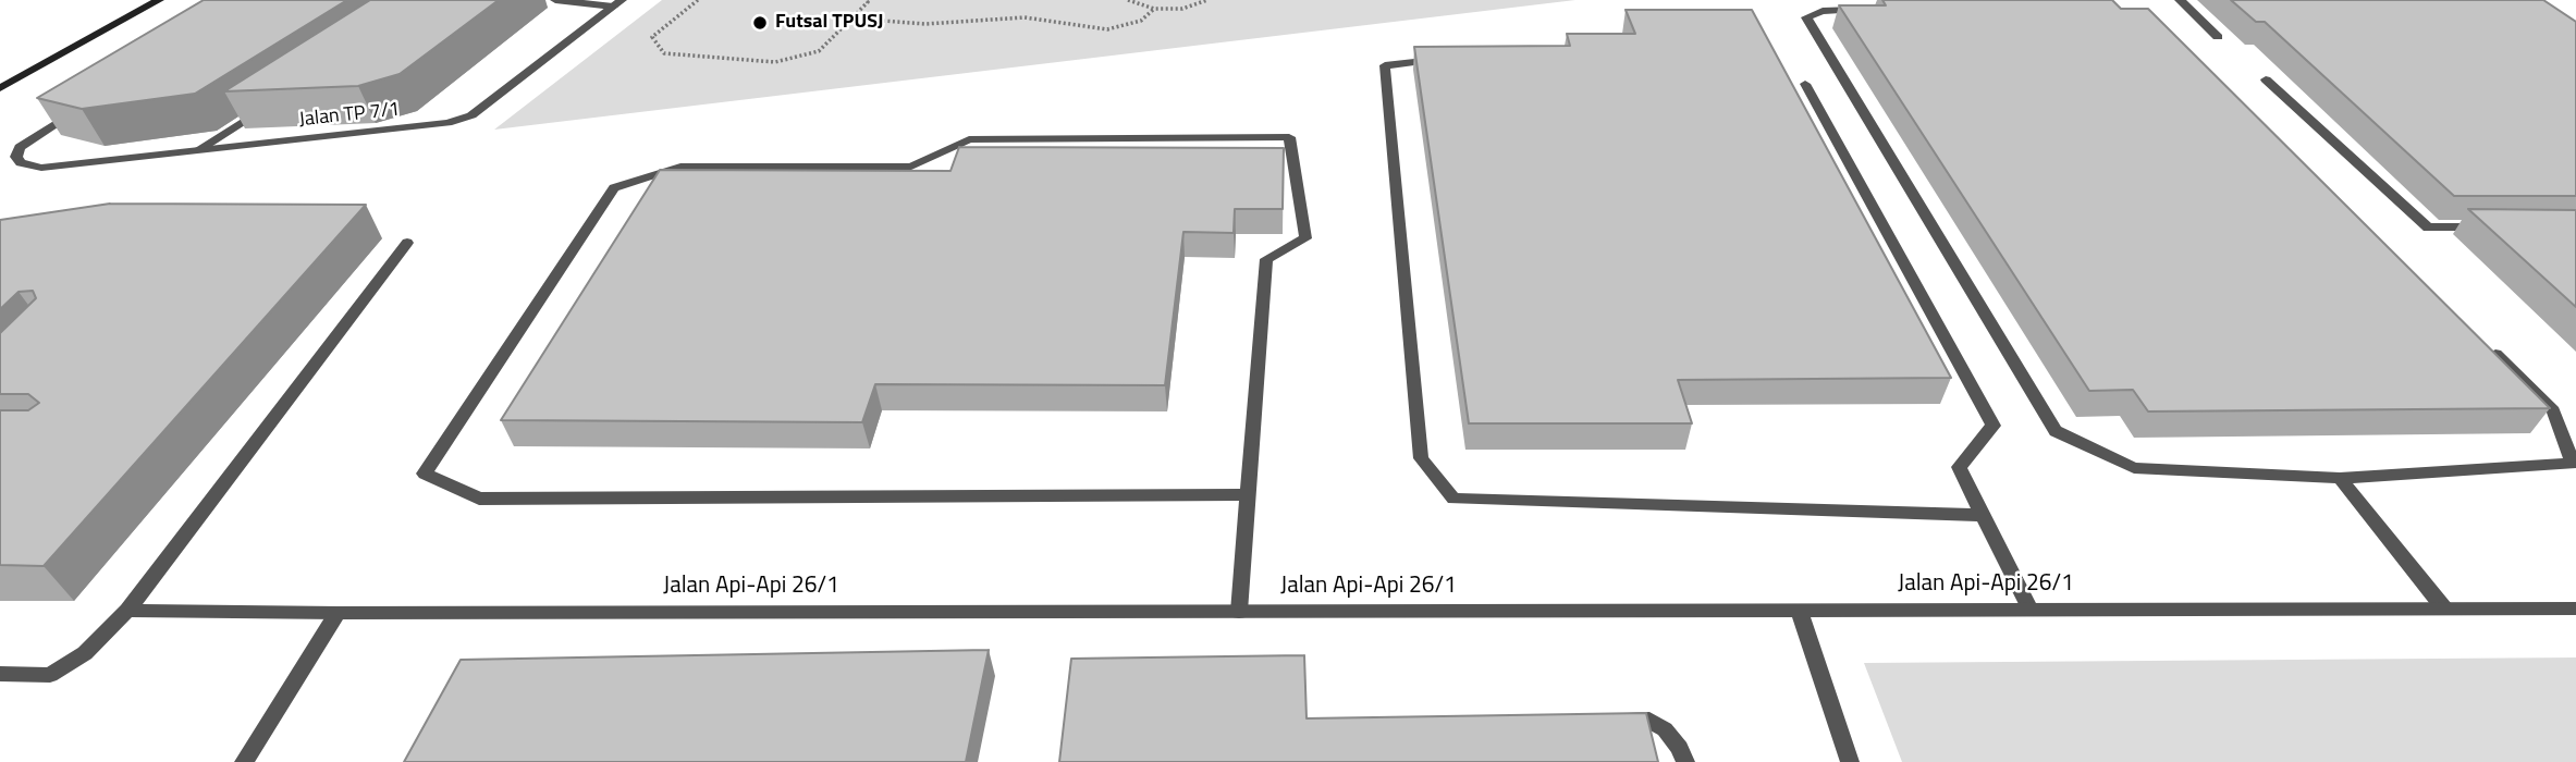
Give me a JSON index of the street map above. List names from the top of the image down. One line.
{"streets":{"street":["Jalan TP 7/1","Jalan Api-Api 26/1"]},"places":["Futsal TPUSJ"]}
